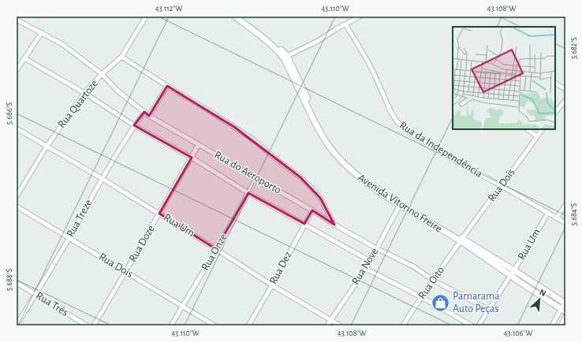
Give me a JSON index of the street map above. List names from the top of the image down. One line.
{"streets":{"street":["Rua Quartoze","Rua da Independência","Rua do Aeroporto","Rua Dois","Avenida Vitorino Freire","Rua Treze","Rua Um","Rua Doze","Rua Onze","Rua Nove","Rua Dez","Rua Oito","Rua Três"]},"crossings":[["Rua Quartoze","Rua do Aeroporto"],["Rua Quartoze","Rua Um"],["Rua da Independência","Rua Dois"],["Rua da Independência","Rua Um"],["Rua do Aeroporto","Rua Treze"],["Rua do Aeroporto","Rua Um"],["Rua do Aeroporto","Rua Doze"],["Rua do Aeroporto","Rua Onze"],["Rua do Aeroporto","Rua Nove"],["Rua do Aeroporto","Rua Dez"],["Rua do Aeroporto","Rua Oito"],["Rua Dois","Avenida Vitorino Freire"],["Rua Dois","Rua Treze"],["Rua Dois","Rua Doze"],["Rua Dois","Rua Onze"],["Rua Dois","Rua Oito"],["Avenida Vitorino Freire","Rua Um"],["Avenida Vitorino Freire","Rua Nove"],["Avenida Vitorino Freire","Rua Oito"],["Rua Treze","Rua Um"],["Rua Treze","Rua Três"],["Rua Um","Rua Doze"],["Rua Um","Rua Onze"],["Rua Um","Rua Nove"],["Rua Um","Rua Dez"]],"places":{"shop":["Parnarama Auto Peças"]},"north":"top right","coordinates":["43.112°W","43.110°W","43.108°W","5.682°S","5.686°S","5.684°S","5.688°S","43.106°W"]}
